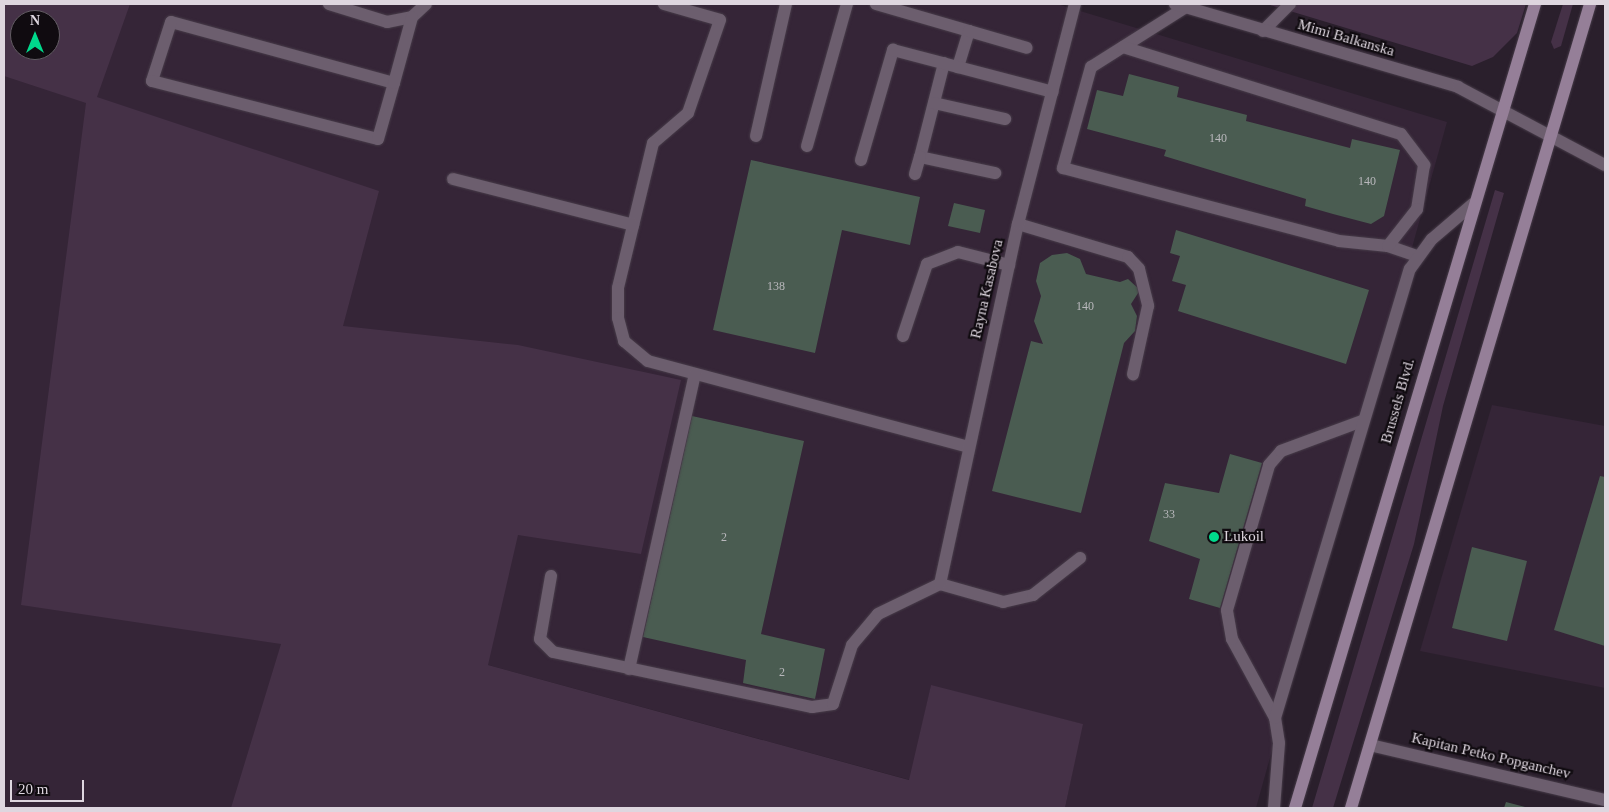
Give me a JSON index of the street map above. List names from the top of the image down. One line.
{"streets":{"main road":["Brussels Blvd."],"street":["Mimi Balkanska","Rayna Kasabova","Kapitan Petko Popganchev"]},"crossings":[["Mimi Balkanska","Brussels Blvd."]],"places":["Lukoil"],"house_numbers":["140","140","138","140","33","2","2"],"scale_bar":"20 m","north":"top"}
